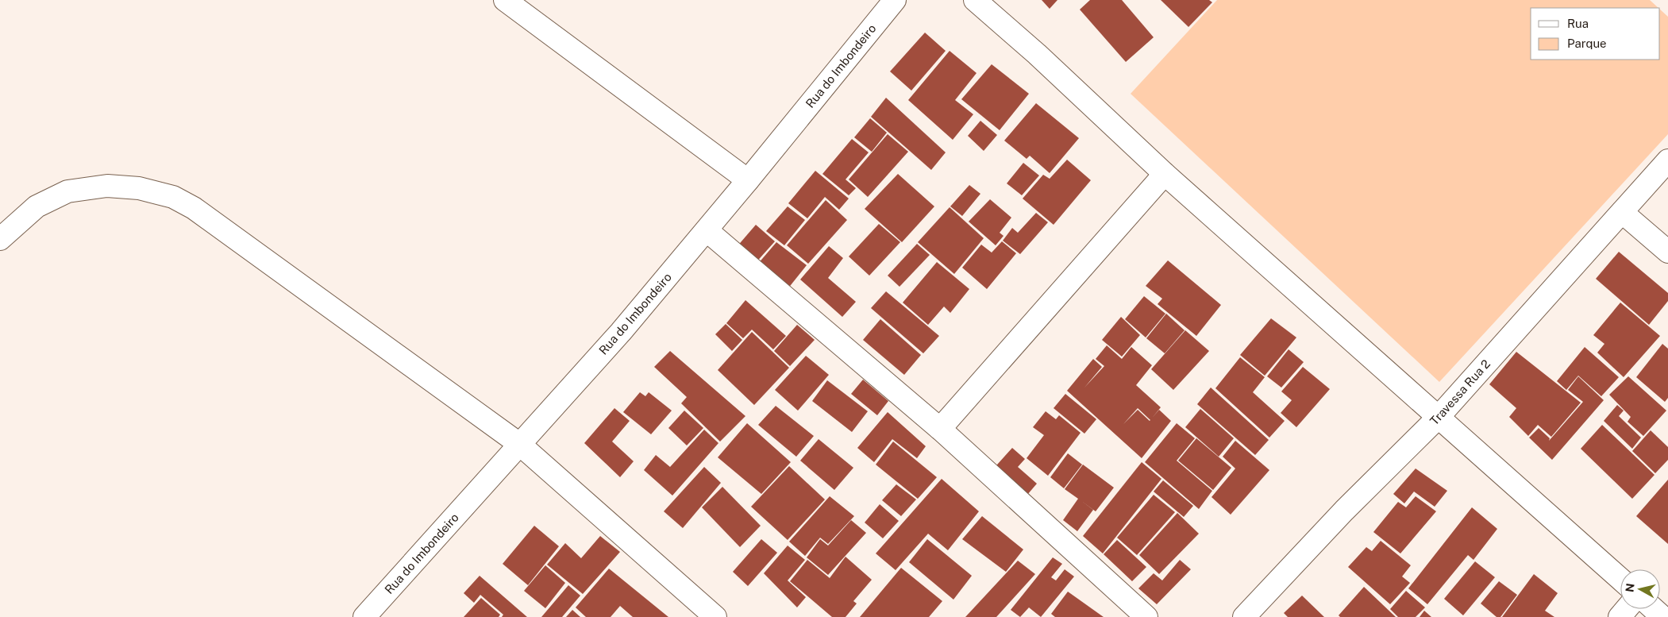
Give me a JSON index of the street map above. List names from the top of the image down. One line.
{"streets":{"street":["Rua do Imbondeiro","Travessa Rua 2"]},"legend":["Rua","Parque"],"north":"left"}
